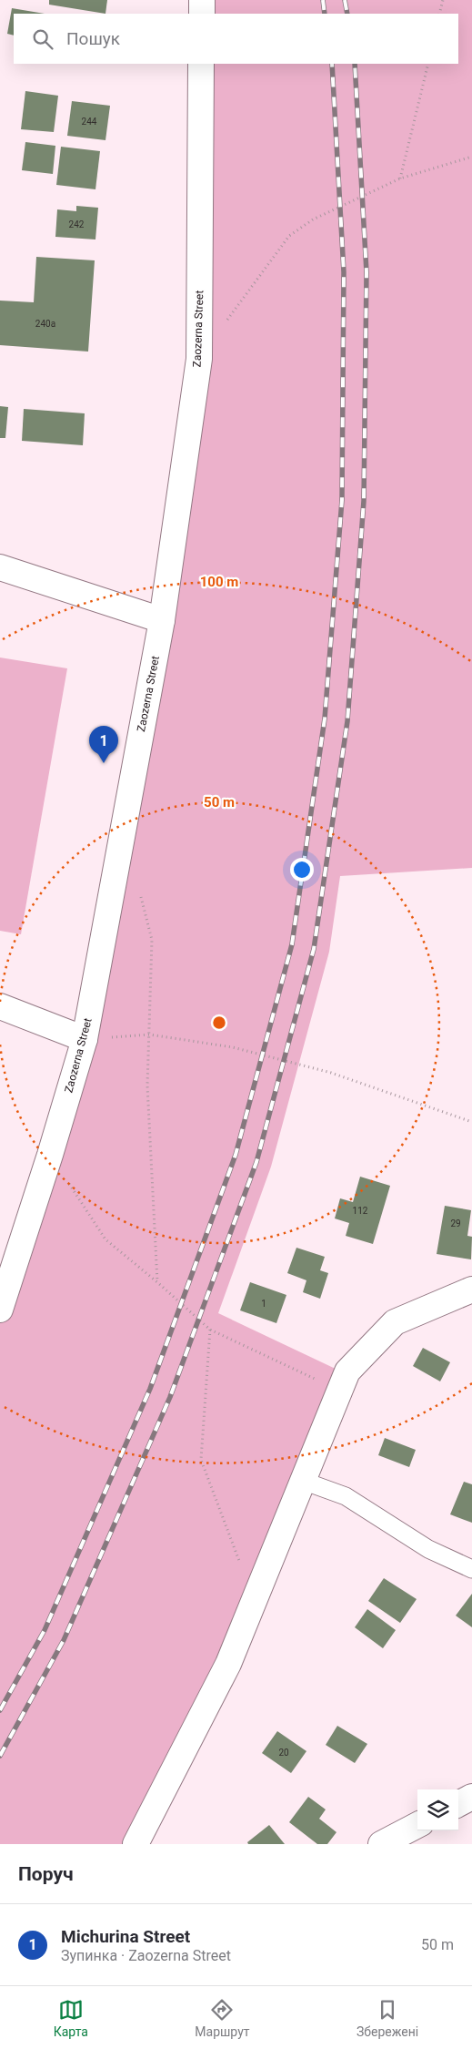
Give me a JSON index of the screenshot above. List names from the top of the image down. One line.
{"streets":{"street":["Zaozerna Street"]},"house_numbers":["244","242","240а","112","29","1","20"],"page":{"search":"Пошук","pins":"1","heading":"Поруч","list":[{"mark":"1","name":"Michurina Street","note":"Зупинка · Zaozerna Street","value":"50 m"}],"nav":["Карта","Маршрут","Збережені"]},"rings":["100 m","50 m"]}
